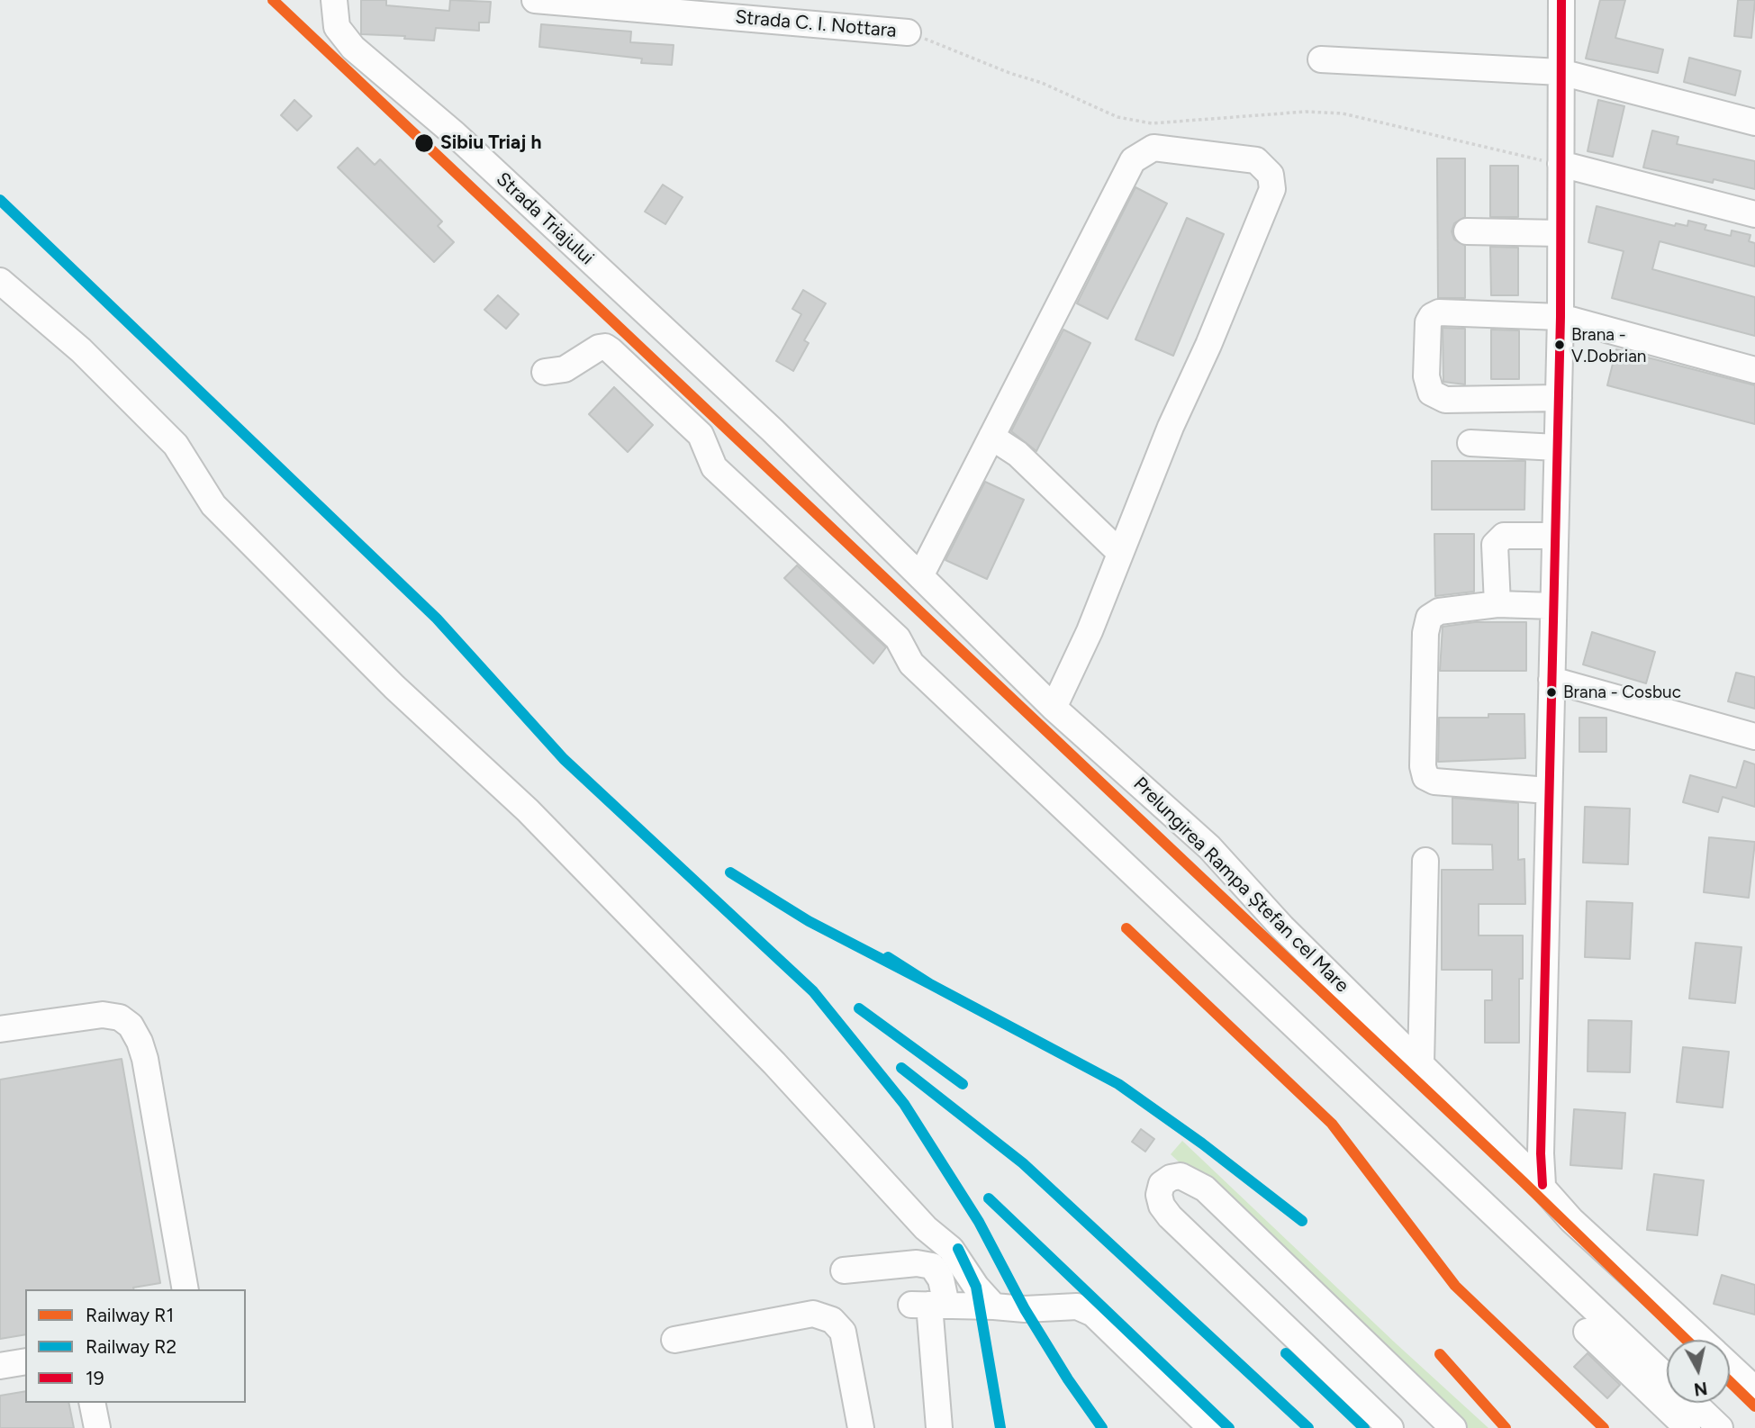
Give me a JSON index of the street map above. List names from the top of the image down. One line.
{"streets":{"street":["Strada C. I. Nottara","Strada Triajului","Prelungirea Rampa Ștefan cel Mare"]},"crossings":[["Strada Triajului","Prelungirea Rampa Ștefan cel Mare"]],"places":["Sibiu Triaj h","Brana - V.Dobrian","Brana - Cosbuc"],"lines":["rail line R1","transit line 19","rail line R2"],"legend":["Railway R1","Railway R2","19"],"north":"bottom"}
